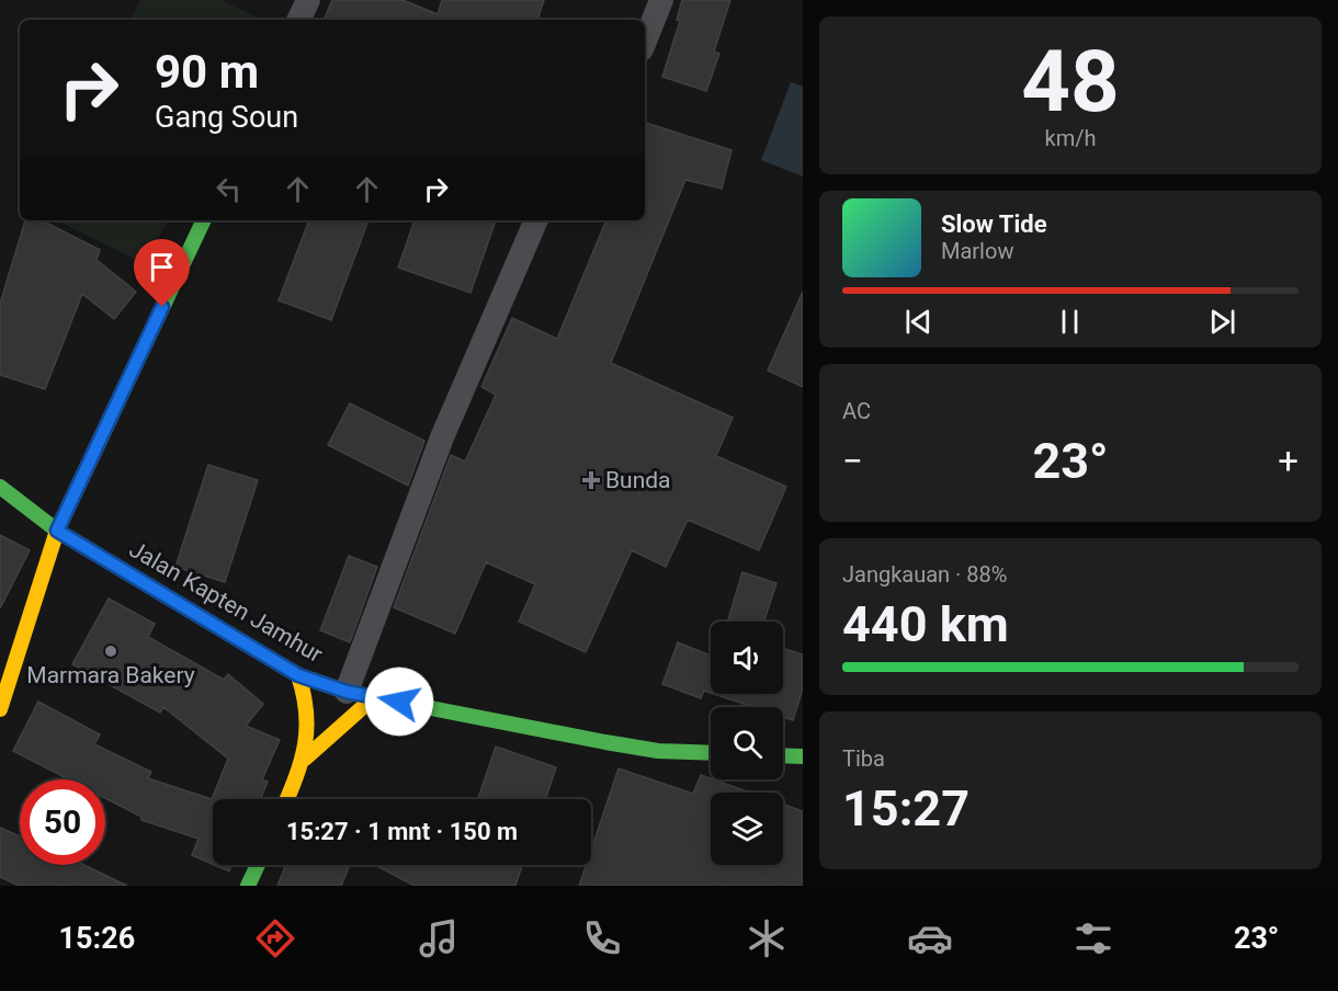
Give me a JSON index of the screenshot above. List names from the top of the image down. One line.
{"streets":{"main road":["Jalan Kapten Jamhur"]},"places":{"health":["Bunda"],"other":["Marmara Bakery"]},"page":{"tile":[["48","km/h"],"AC",["Jangkauan · 88%","440 km"],["Tiba","15:27"]],"turn":["90 m","Gang Soun"],"song":["Slow Tide","Marlow"],"heat":["−","23°","+"],"limit":"50","trip":"15:27 · 1 mnt · 150 m","tabs":["15:26","23°"]}}
